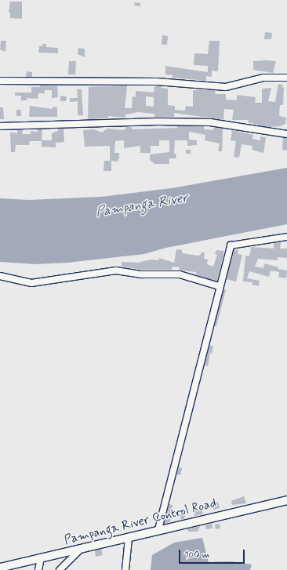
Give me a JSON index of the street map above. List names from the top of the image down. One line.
{"streets":{"main road":["Pampanga River Control Road"]},"water":["Pampanga River"],"scale_bar":"100 m"}
